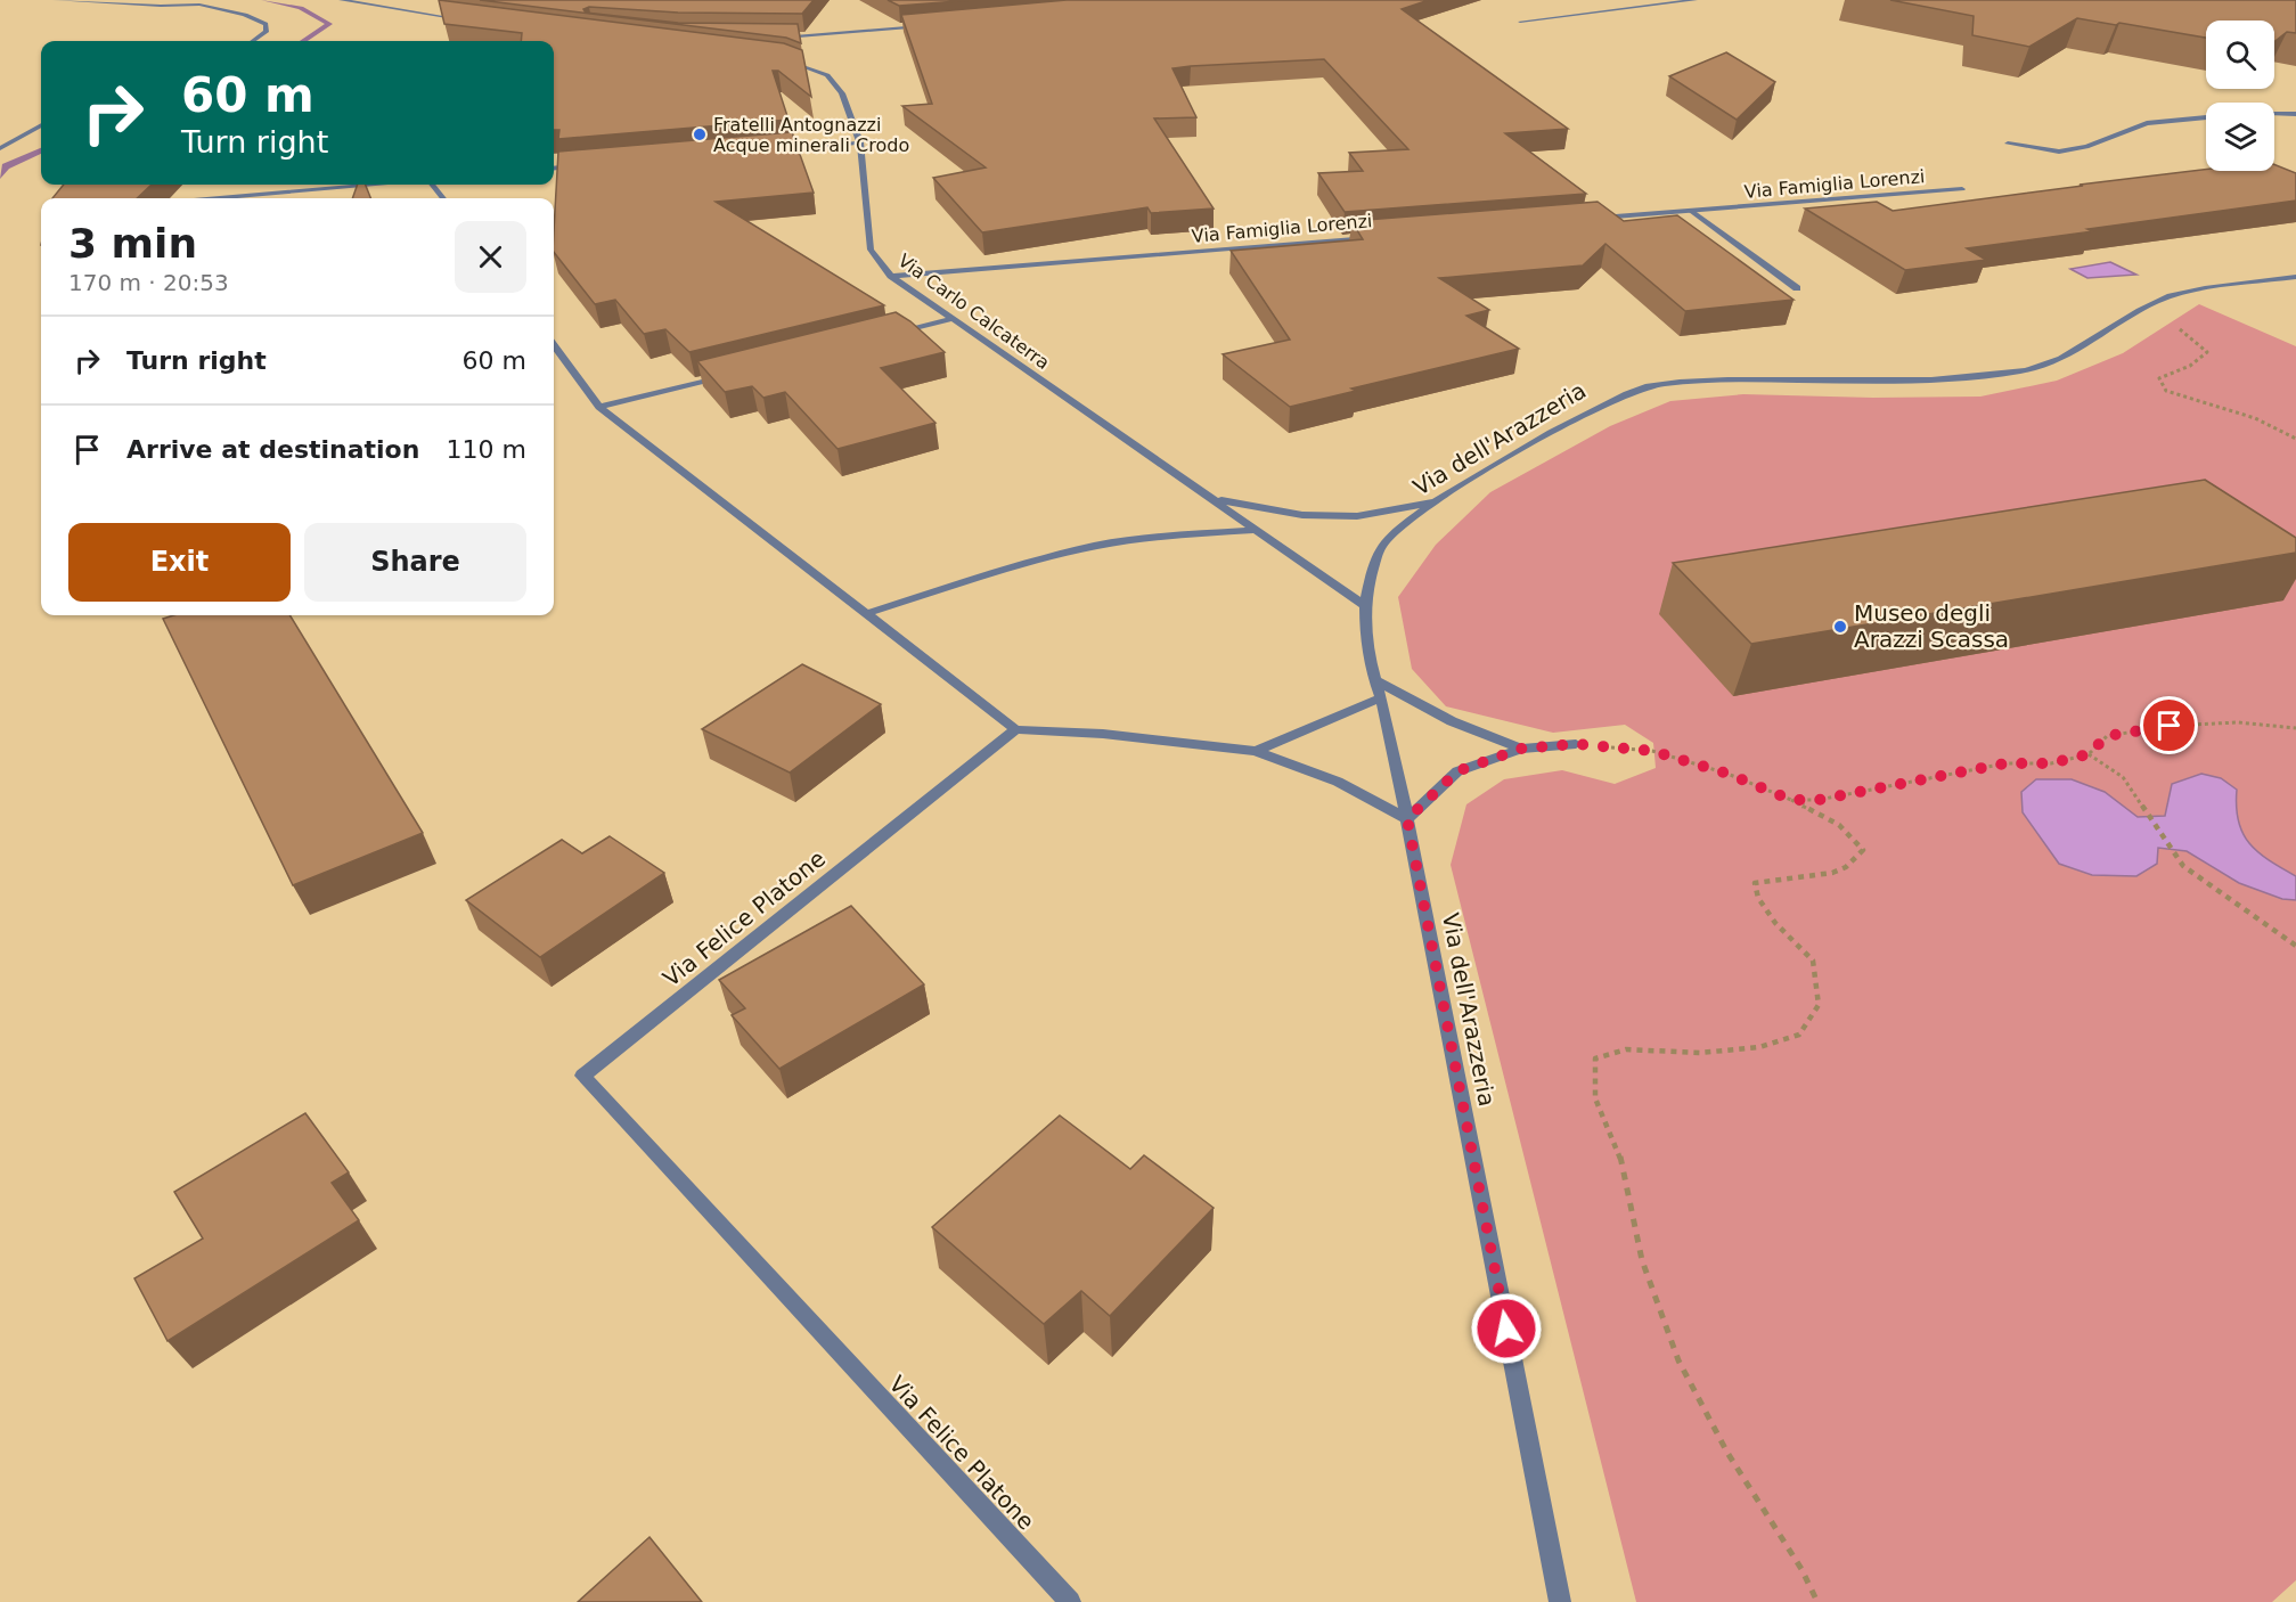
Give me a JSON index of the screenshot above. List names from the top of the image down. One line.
{"streets":{"street":["Via Famiglia Lorenzi","Via Carlo Calcaterra","Via dell'Arazzeria","Via Felice Platone"]},"crossings":[["Via Famiglia Lorenzi","Via Carlo Calcaterra"],["Via Carlo Calcaterra","Via dell'Arazzeria"]],"places":["Fratelli Antognazzi Acque minerali Crodo","Museo degli Arazzi Scassa"],"page":{"turn":["60 m","Turn right"],"heading":["3 min","170 m · 20:53"],"list":[{"name":"Turn right","value":"60 m"},{"name":"Arrive at destination","value":"110 m"}],"buttons":["Exit","Share"]}}
